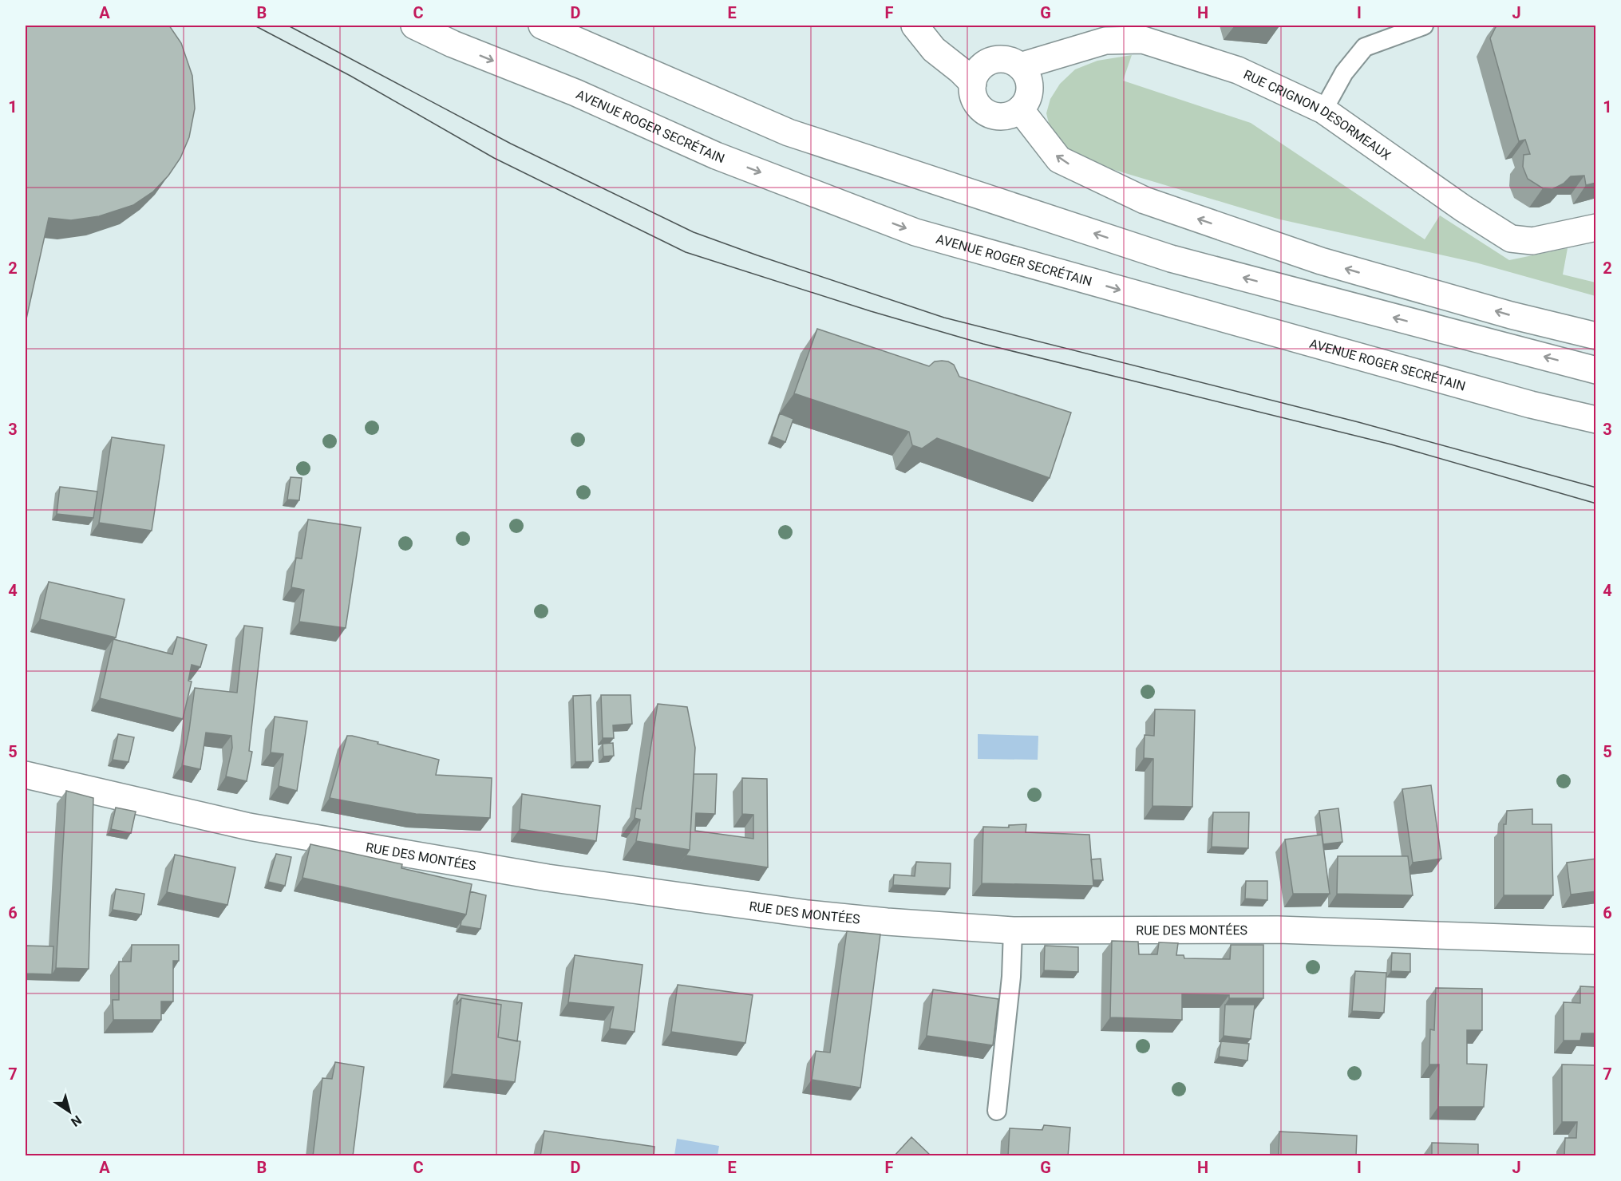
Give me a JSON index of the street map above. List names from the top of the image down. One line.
{"streets":{"main road":["RUE CRIGNON DESORMEAUX","AVENUE ROGER SECRÉTAIN","RUE DES MONTÉES"]},"north":"bottom right","grid":{"columns":["A","B","C","D","E","F","G","H","I","J"],"rows":["1","2","3","4","5","6","7"]}}
